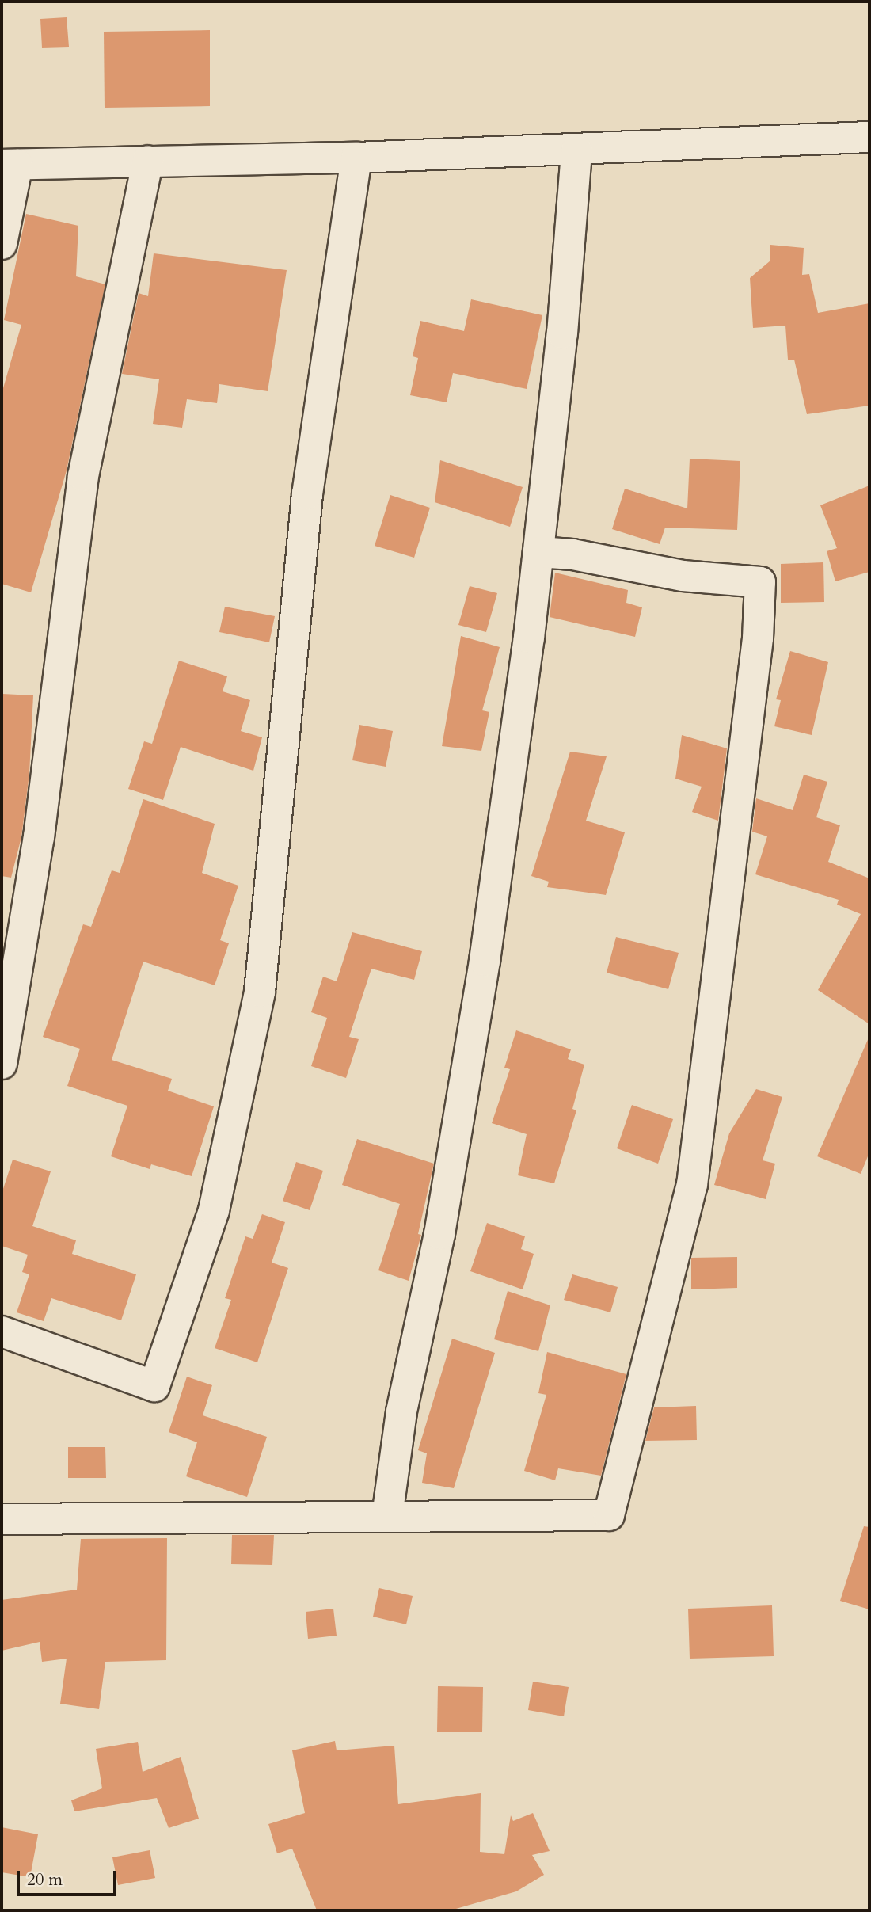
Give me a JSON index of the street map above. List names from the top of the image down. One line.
{"scale_bar":"20 m"}
